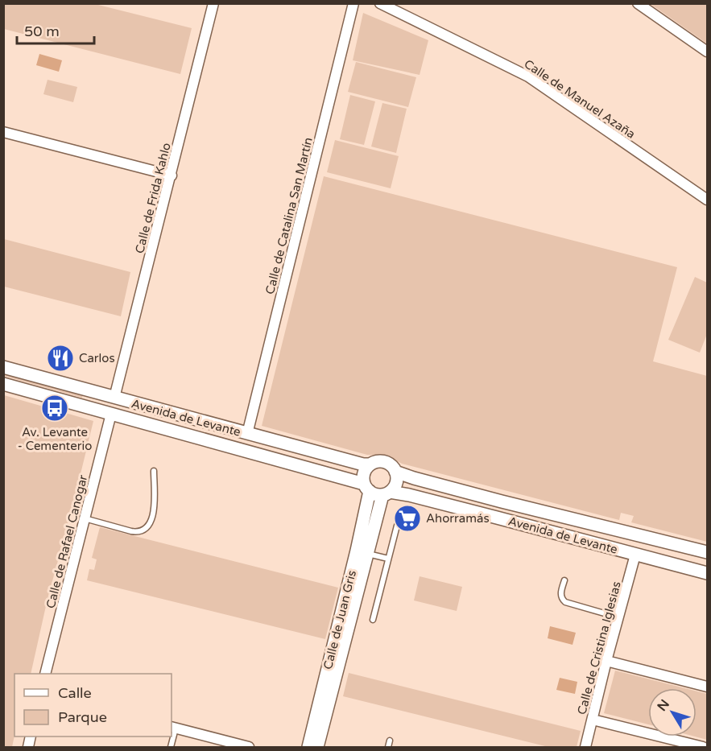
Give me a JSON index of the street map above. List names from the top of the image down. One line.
{"streets":{"street":["Calle de Manuel Azaña","Calle de Frida Kahlo","Calle de Catalina San Martín","Avenida de Levante","Calle de Rafael Canogar","Calle de Juan Gris","Calle de Cristina Iglesias"]},"crossings":[["Calle de Frida Kahlo","Avenida de Levante"],["Calle de Catalina San Martín","Avenida de Levante"],["Avenida de Levante","Calle de Rafael Canogar"],["Avenida de Levante","Calle de Juan Gris"],["Avenida de Levante","Calle de Cristina Iglesias"]],"places":{"restaurant":["Carlos"],"bus stop":["Av. Levante - Cementerio"],"supermarket":["Ahorramás"]},"legend":["Calle","Parque"],"scale_bar":"50 m","north":"top left"}
